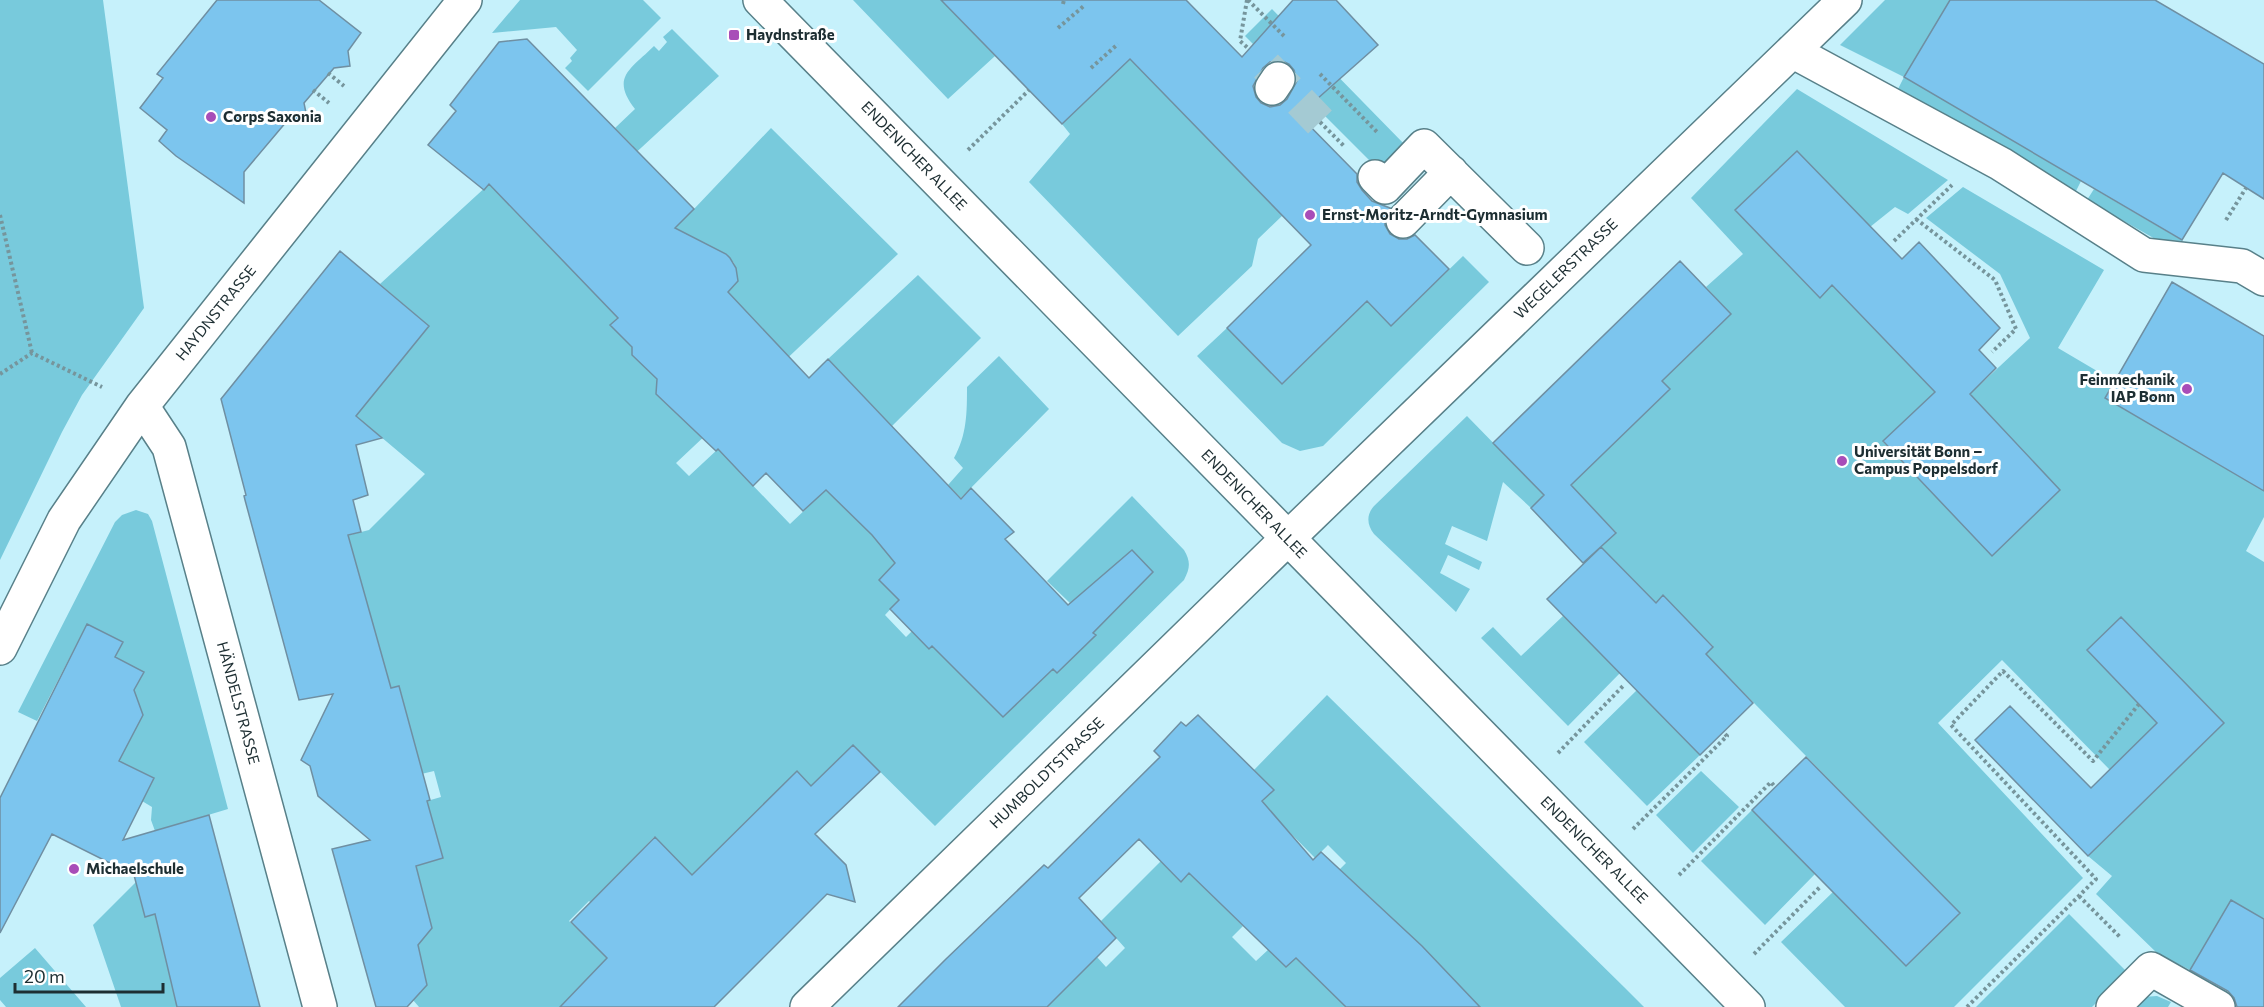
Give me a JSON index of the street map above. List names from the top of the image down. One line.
{"streets":{"street":["ENDENICHER ALLEE","WEGELERSTRASSE","HAYDNSTRASSE","HÄNDELSTRASSE","HUMBOLDTSTRASSE"]},"crossings":[["ENDENICHER ALLEE","WEGELERSTRASSE"],["ENDENICHER ALLEE","HUMBOLDTSTRASSE"],["WEGELERSTRASSE","HUMBOLDTSTRASSE"],["HAYDNSTRASSE","HÄNDELSTRASSE"]],"places":{"transit":["Haydnstraße"],"other":["Corps Saxonia","Ernst-Moritz-Arndt-Gymnasium","Feinmechanik IAP Bonn","Universität Bonn – Campus Poppelsdorf","Michaelschule"]},"scale_bar":"20 m"}
